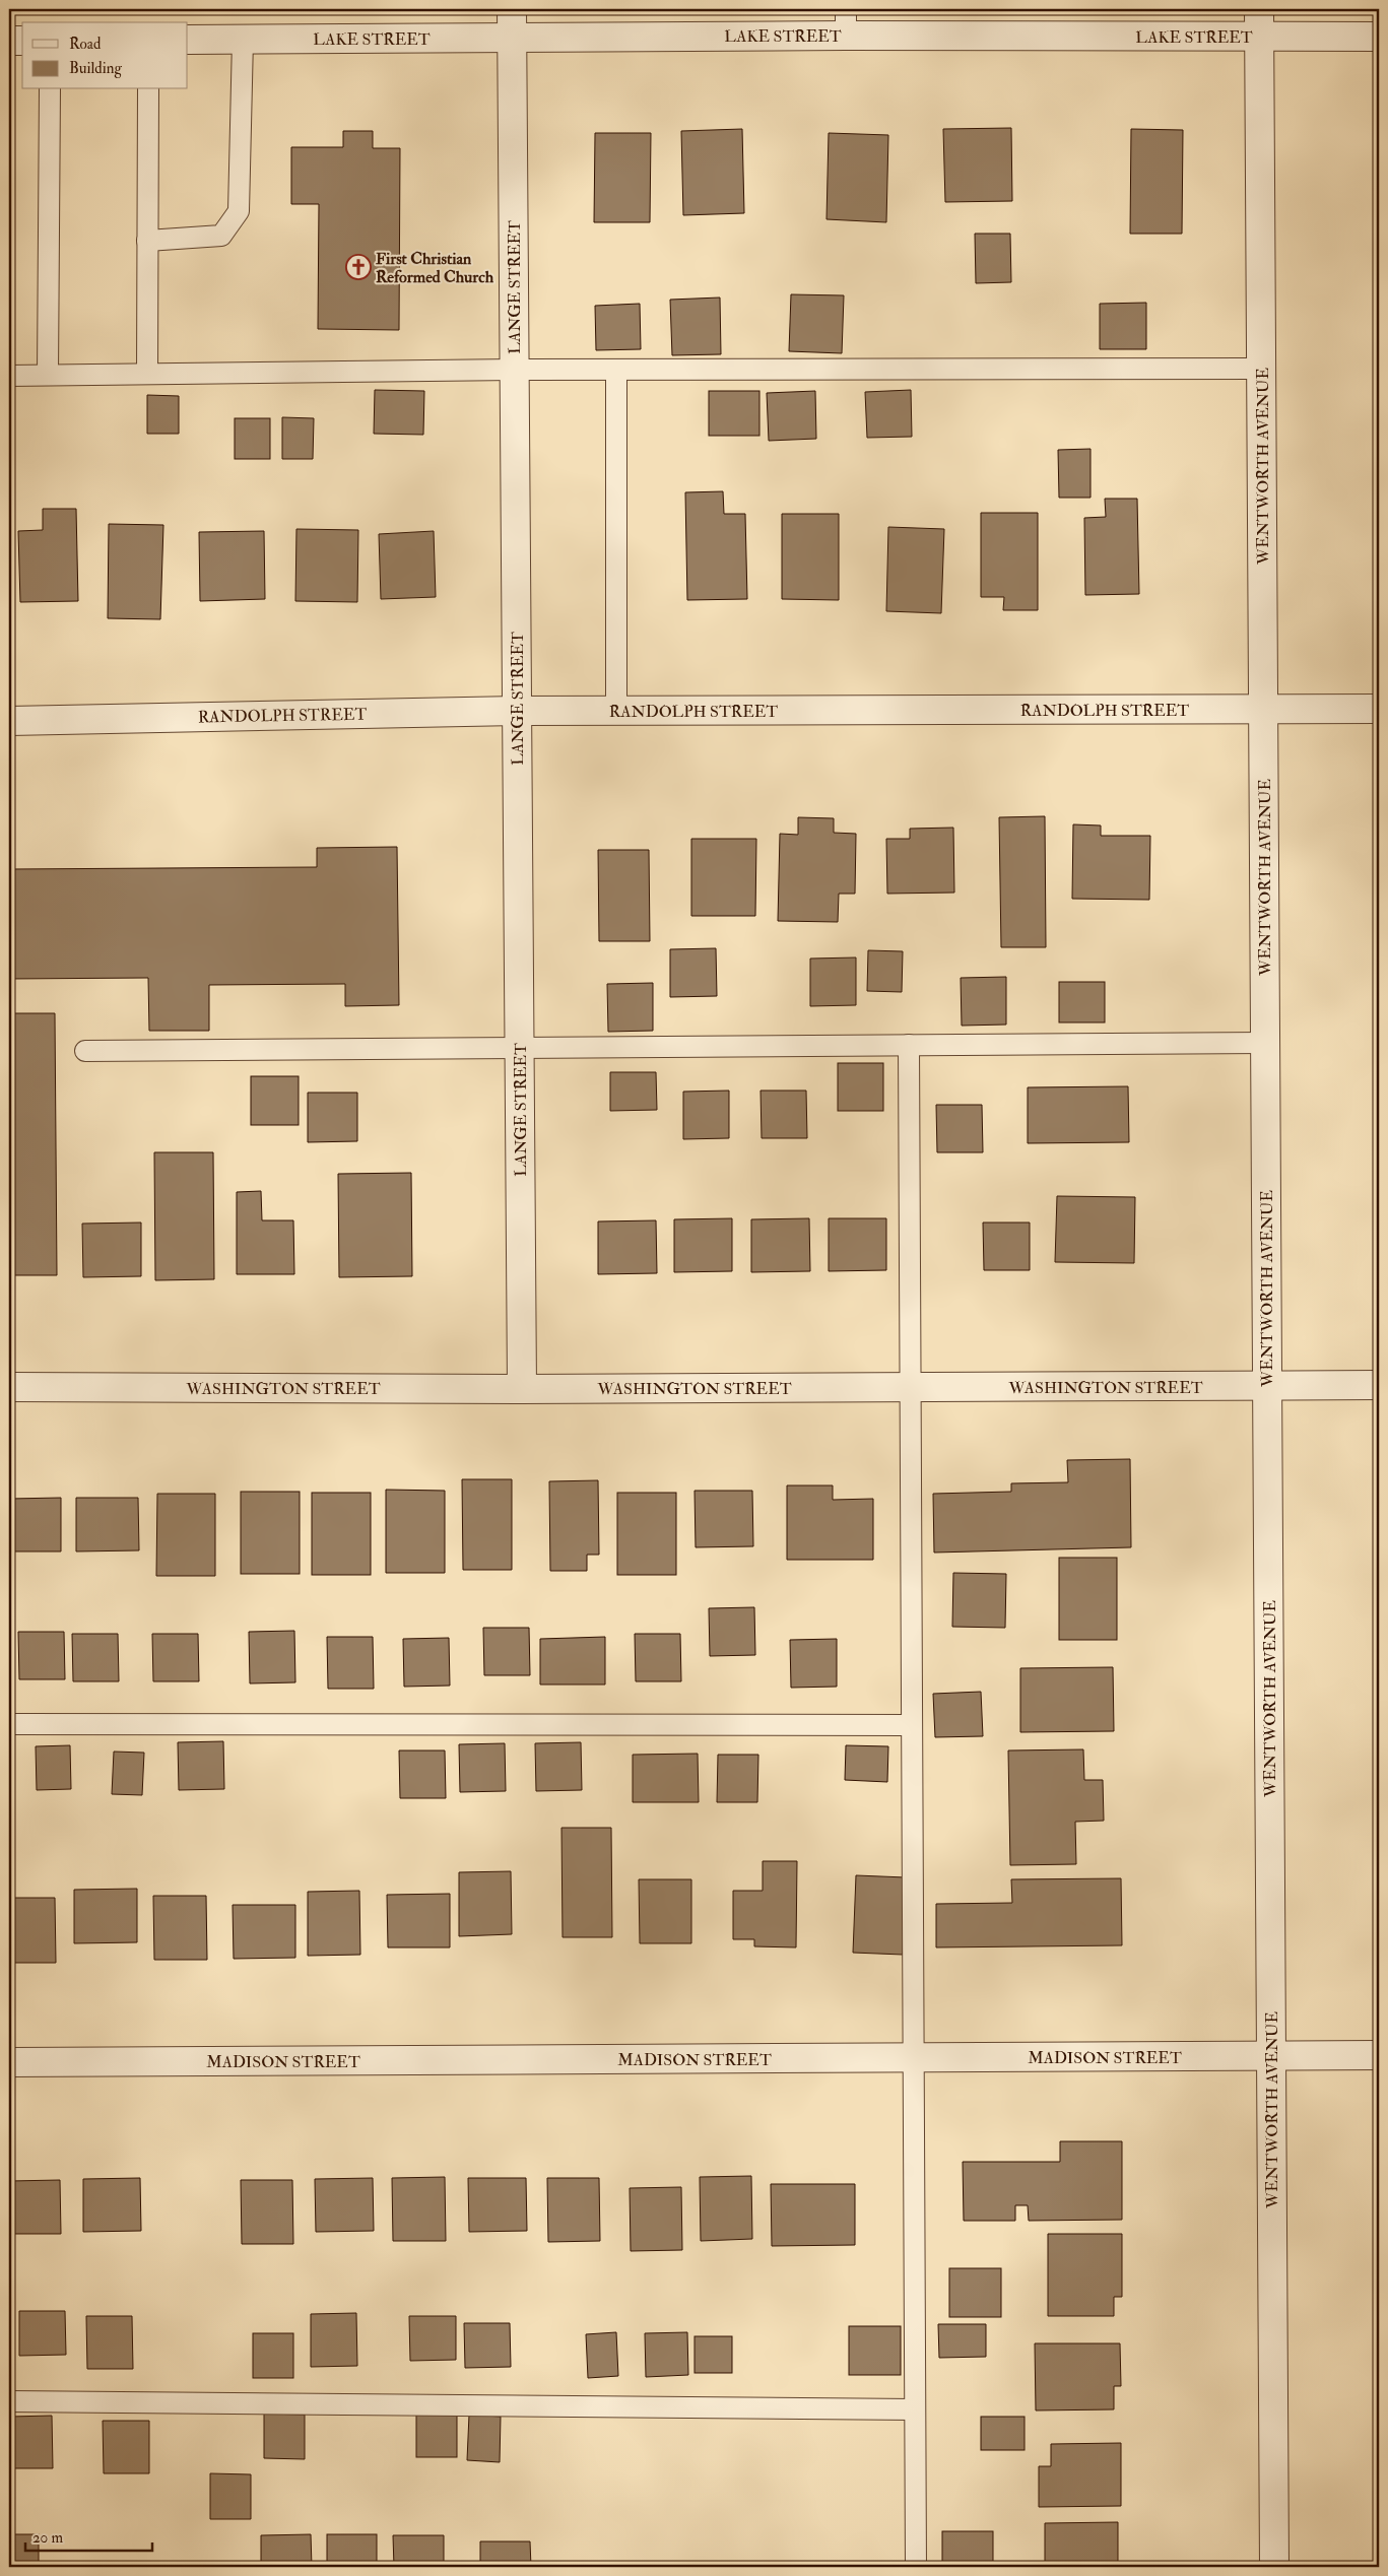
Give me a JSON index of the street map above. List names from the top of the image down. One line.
{"streets":{"street":["LAKE STREET","LANGE STREET","WENTWORTH AVENUE","RANDOLPH STREET","WASHINGTON STREET","MADISON STREET"]},"crossings":[["LAKE STREET","LANGE STREET"],["LAKE STREET","WENTWORTH AVENUE"],["LANGE STREET","RANDOLPH STREET"],["LANGE STREET","WASHINGTON STREET"],["WENTWORTH AVENUE","RANDOLPH STREET"],["WENTWORTH AVENUE","WASHINGTON STREET"],["WENTWORTH AVENUE","MADISON STREET"]],"places":{"church":["First Christian Reformed Church"]},"legend":["Road","Building"],"scale_bar":"20 m"}
